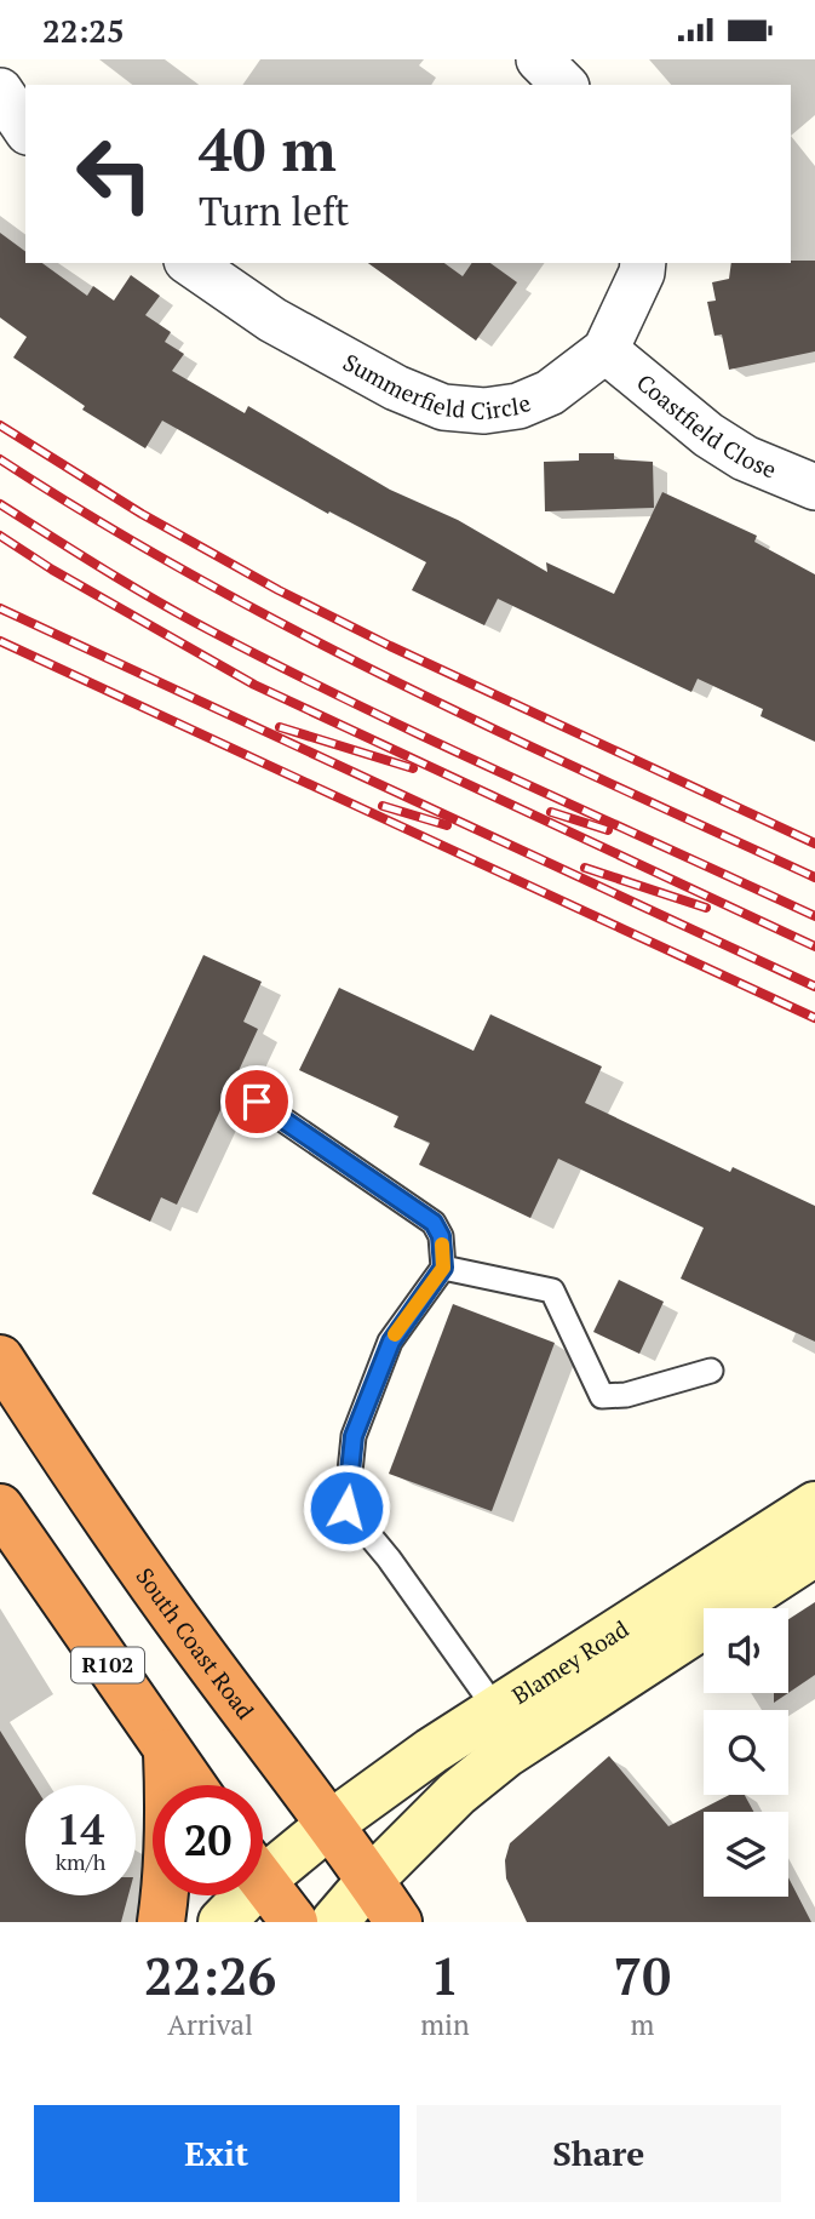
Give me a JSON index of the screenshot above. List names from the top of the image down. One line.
{"streets":{"highway":["South Coast Road","R102"],"street":["Summerfield Circle","Coastfield Close","Blamey Road"]},"crossings":[["Summerfield Circle","Coastfield Close"],["South Coast Road","Blamey Road"]],"page":{"status":"22:25","turn":["40 m","Turn left"],"speed":"14 km/h","limit":"20","eta":["22:26","Arrival","1","min","70","m"],"buttons":["Exit","Share"]}}
